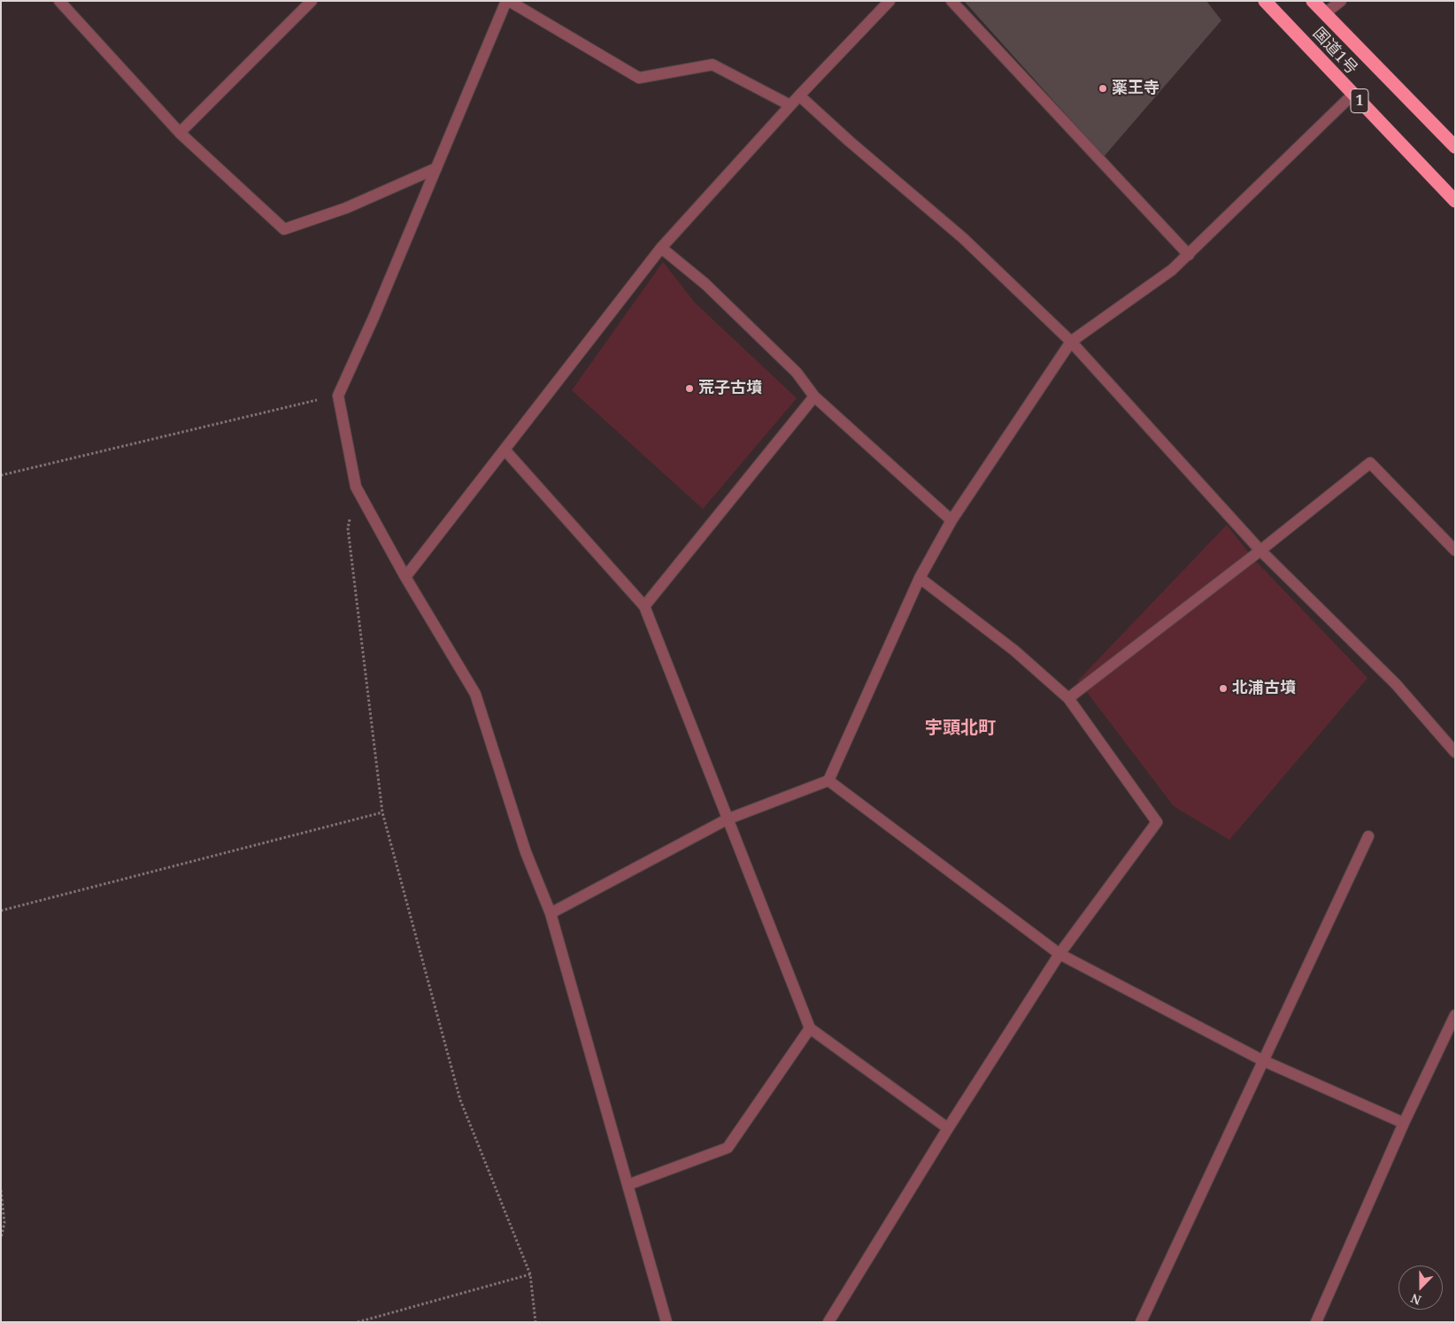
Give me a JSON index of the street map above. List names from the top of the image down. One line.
{"streets":{"highway":["国道1号","1"]},"districts":["宇頭北町"],"places":["薬王寺","荒子古墳","北浦古墳"],"north":"bottom"}
